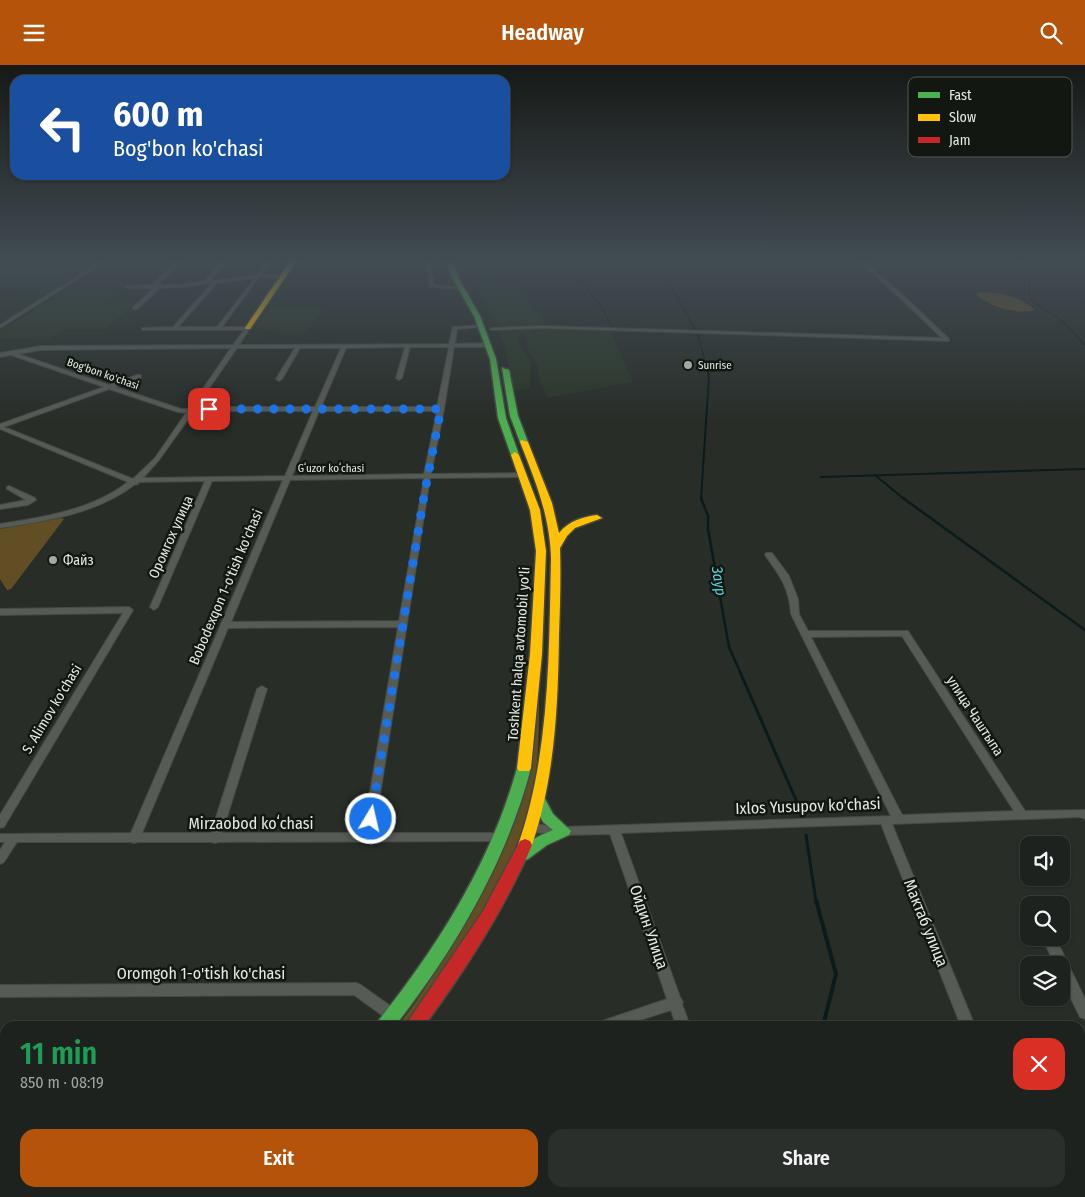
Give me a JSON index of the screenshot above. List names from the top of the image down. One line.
{"streets":{"main road":["Toshkent halqa avtomobil yo'li"],"street":["Bog'bon ko'chasi","Gʻuzor koʻchasi","Оромгох улица","Bobodexqon 1-o'tish ko'chasi","S. Alimov ko'chasi","улица Чаштыпа","Ixlos Yusupov ko'chasi","Mirzaobod koʻchasi","Мактаб улица","Ойдин Улица","Oromgoh 1-o'tish ko'chasi"]},"crossings":[["Bog'bon ko'chasi","Bobodexqon 1-o'tish ko'chasi"],["Gʻuzor koʻchasi","Оромгох улица"],["Gʻuzor koʻchasi","Bobodexqon 1-o'tish ko'chasi"],["Gʻuzor koʻchasi","Toshkent halqa avtomobil yo'li"],["Bobodexqon 1-o'tish ko'chasi","Mirzaobod koʻchasi"],["Toshkent halqa avtomobil yo'li","Ixlos Yusupov ko'chasi"],["Toshkent halqa avtomobil yo'li","Mirzaobod koʻchasi"],["Toshkent halqa avtomobil yo'li","Oromgoh 1-o'tish ko'chasi"],["улица Чаштыпа","Ixlos Yusupov ko'chasi"],["Ixlos Yusupov ko'chasi","Мактаб улица"],["Ixlos Yusupov ko'chasi","Ойдин Улица"]],"water":["Заур"],"places":["Sunrise","Файз"],"legend":["Fast","Slow","Jam"],"page":{"header":"Headway","turn":["600 m","Bog'bon ko'chasi"],"heading":["11 min","850 m · 08:19"],"buttons":["Exit","Share"]}}
